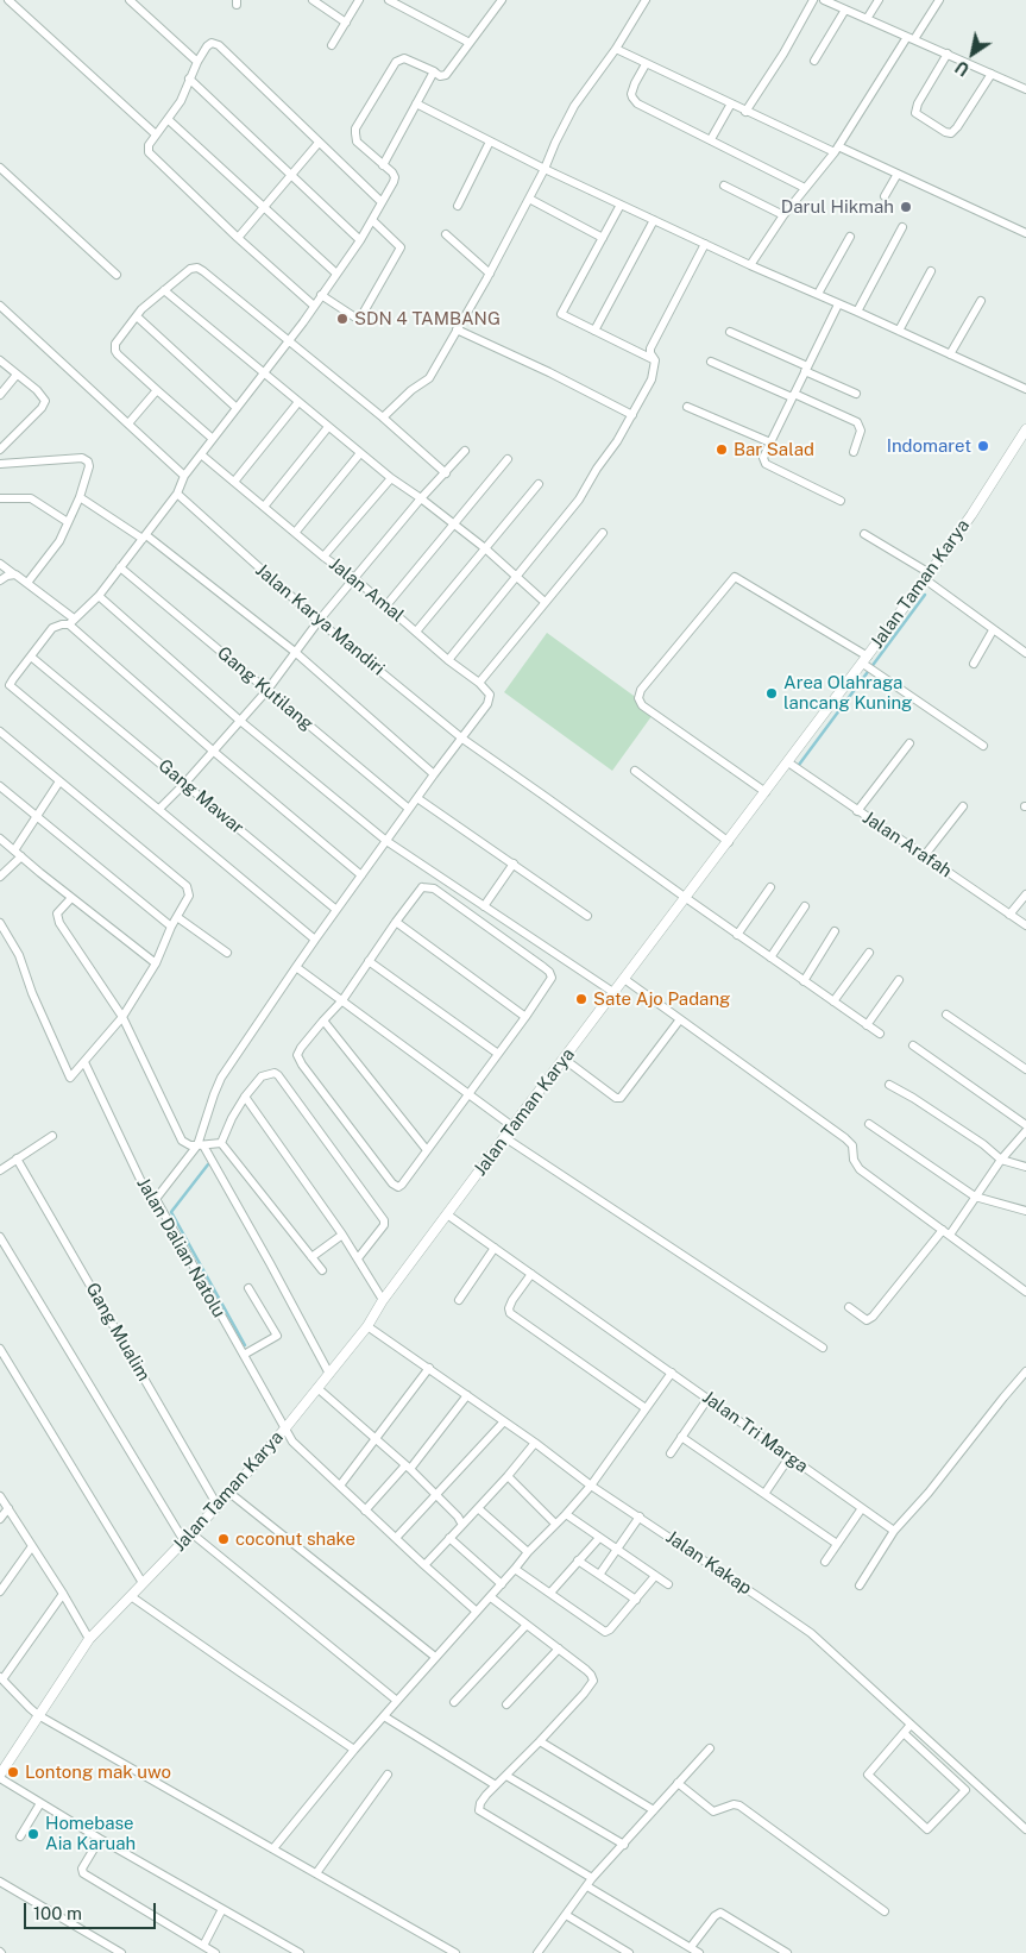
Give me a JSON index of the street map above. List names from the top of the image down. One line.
{"streets":{"street":["Jalan Taman Karya","Jalan Amal","Jalan Karya Mandiri","Gang Kutilang","Gang Mawar","Jalan Arafah","Jalan Dalian Natolu","Gang Mualim","Jalan Tri Marga","Jalan Kakap"]},"crossings":[["Jalan Taman Karya","Jalan Karya Mandiri"],["Jalan Taman Karya","Jalan Arafah"],["Jalan Taman Karya","Jalan Dalian Natolu"],["Jalan Taman Karya","Gang Mualim"],["Jalan Taman Karya","Jalan Tri Marga"],["Jalan Taman Karya","Jalan Kakap"]],"places":["Darul Hikmah","SDN 4 TAMBANG","Indomaret","Bar Salad","Area Olahraga lancang Kuning","Sate Ajo Padang","coconut shake","Lontong mak uwo","Homebase Aia Karuah"],"scale_bar":"100 m","north":"bottom left"}
